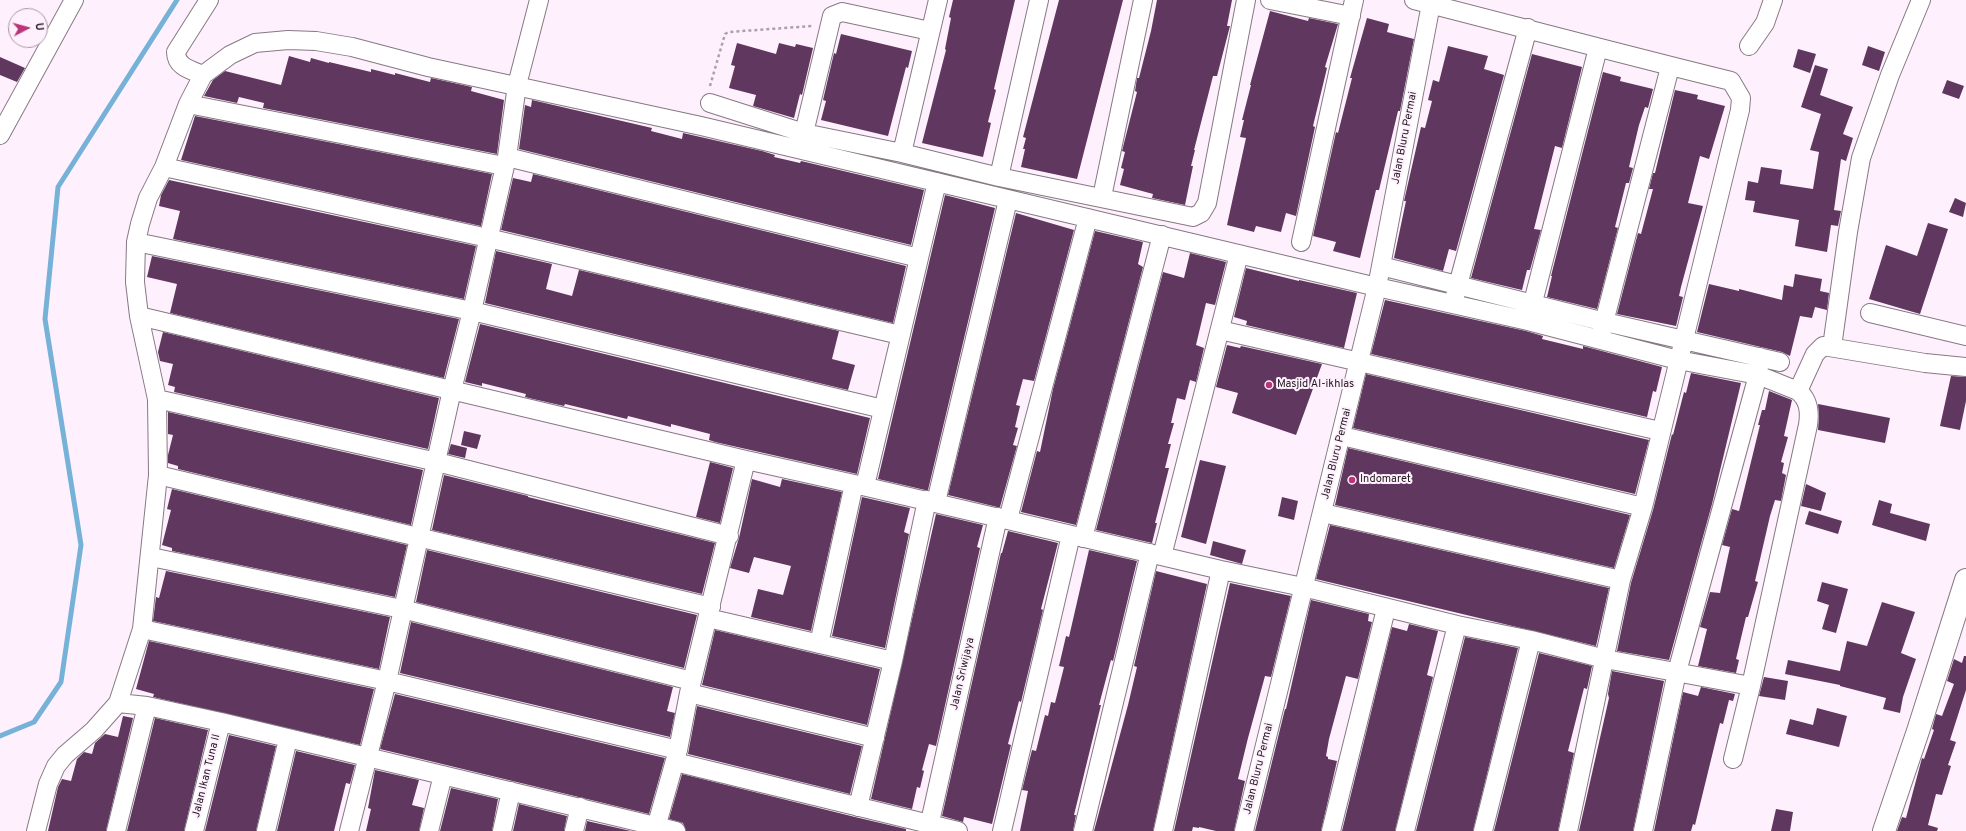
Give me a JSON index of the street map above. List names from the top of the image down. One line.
{"streets":{"street":["Jalan Bluru Permai","Jalan Sriwijaya","Jalan Ikan Tuna II"]},"places":["Masjid Al-ikhlas","Indomaret"],"north":"right"}
